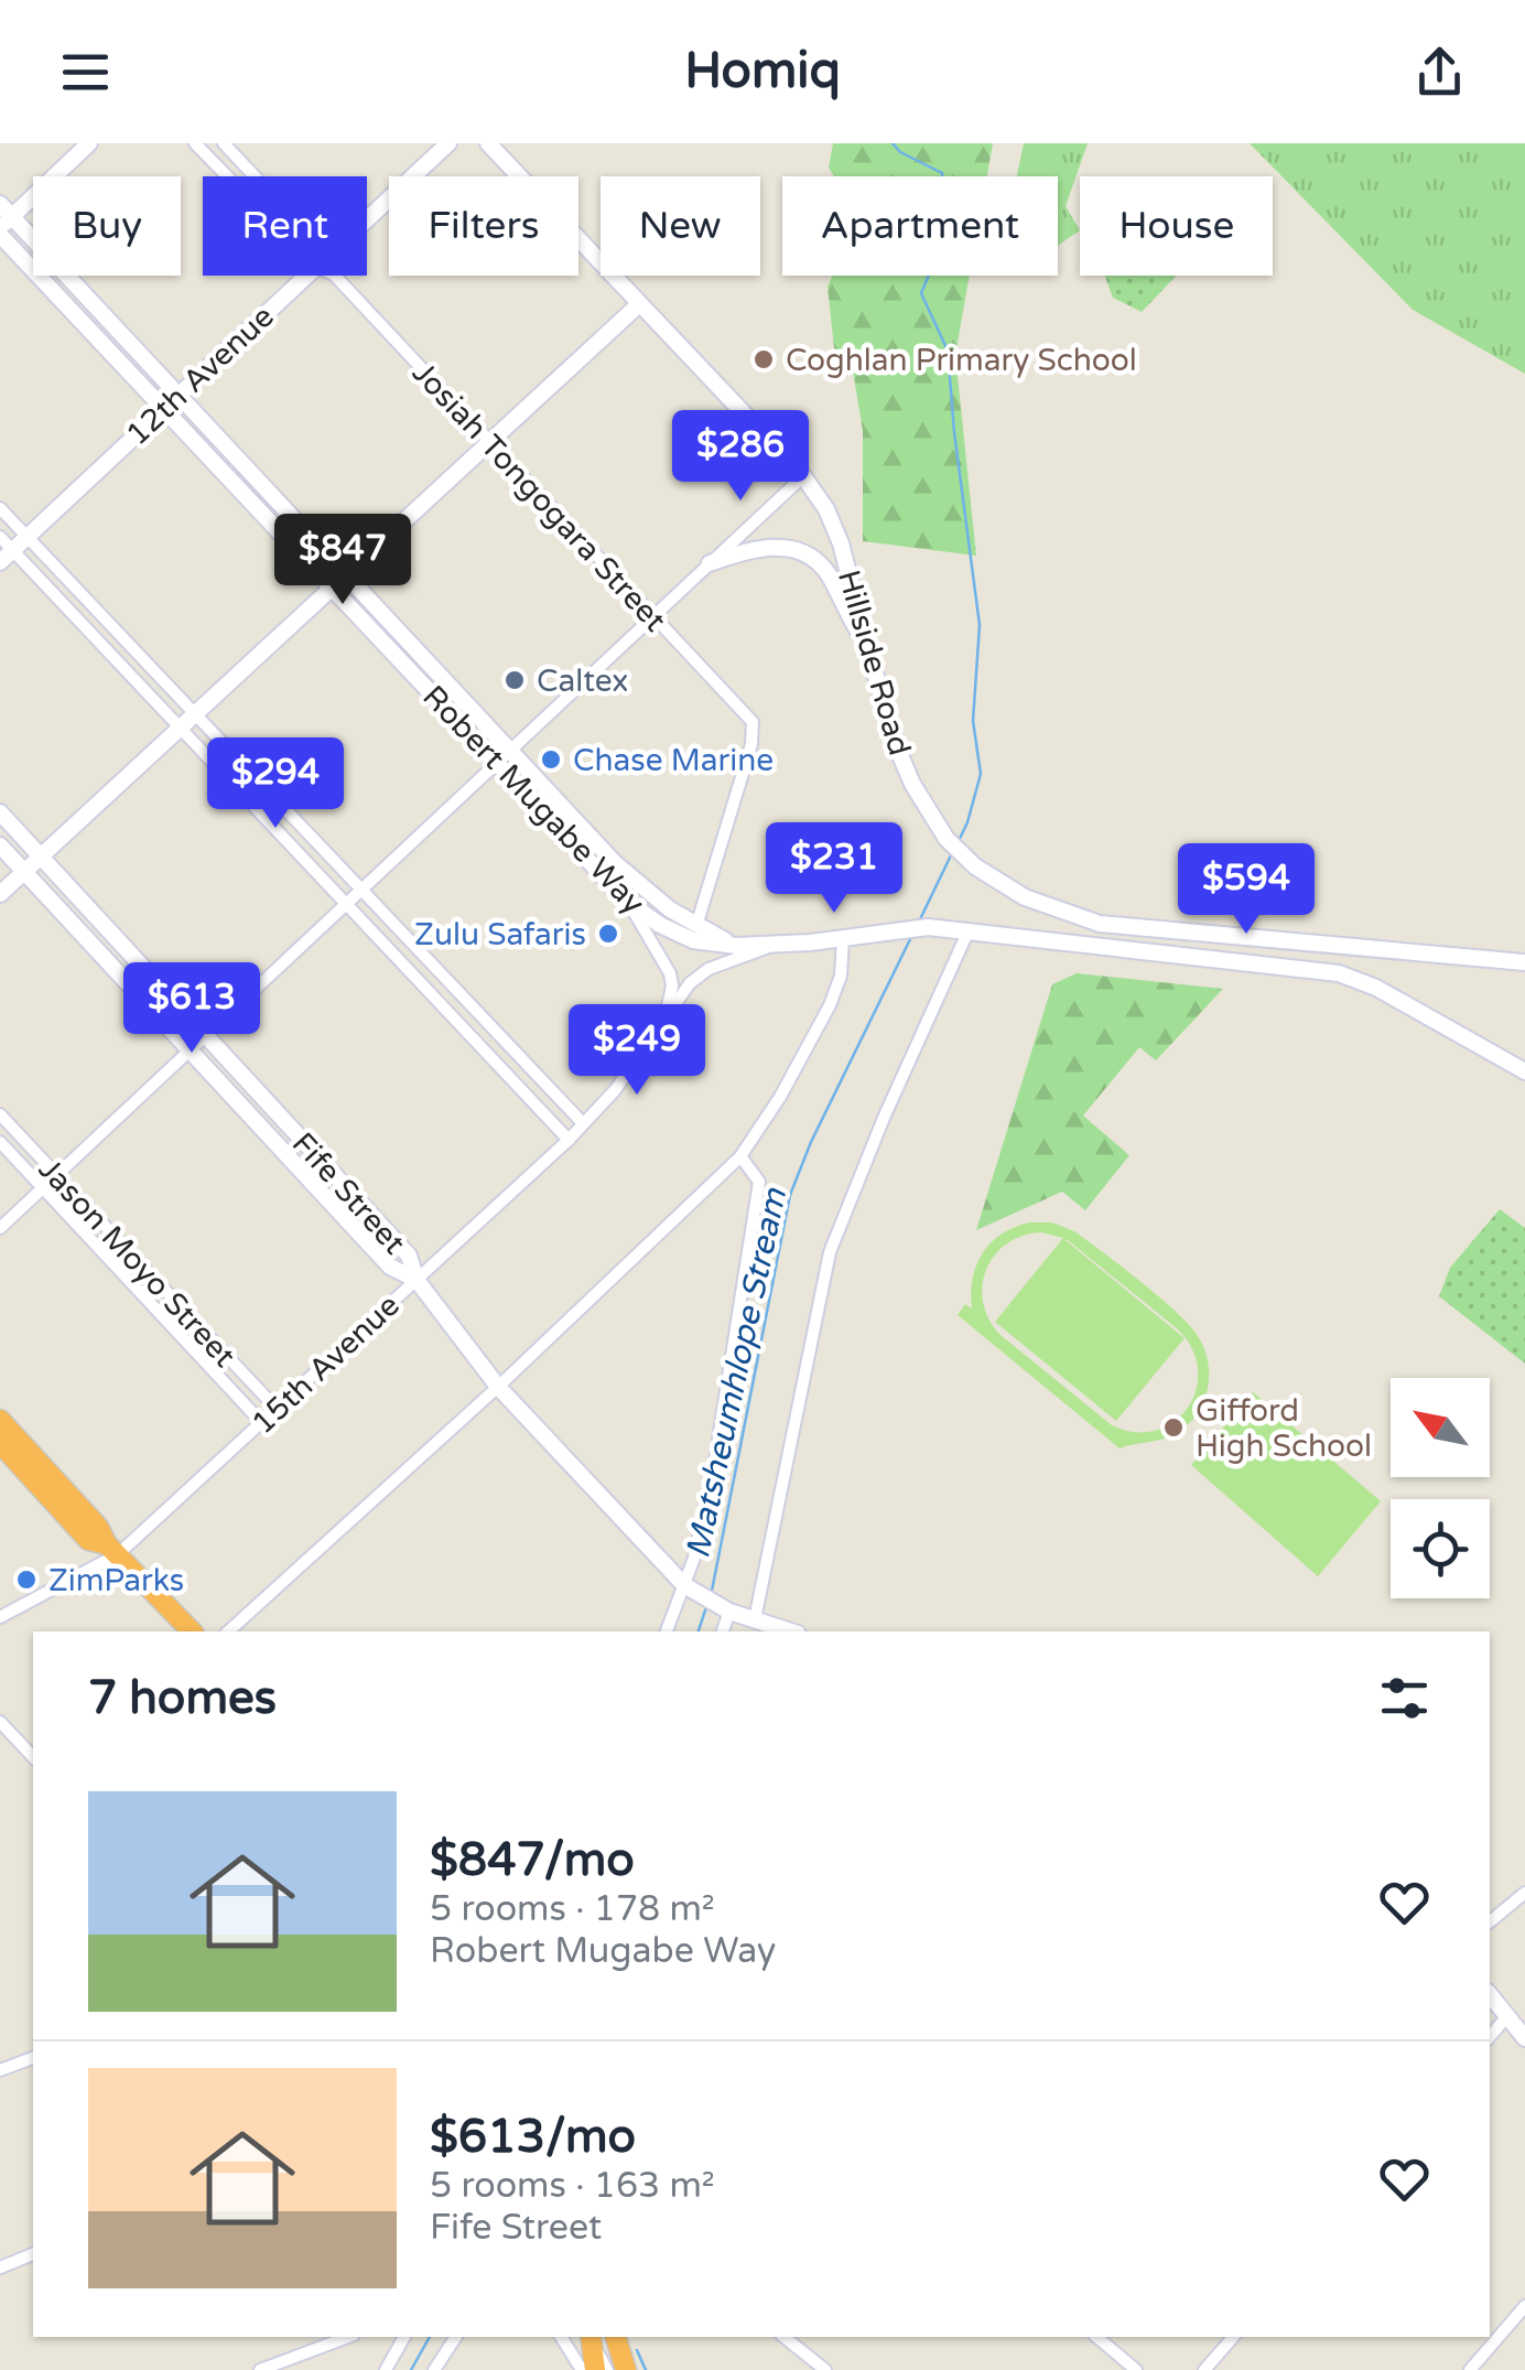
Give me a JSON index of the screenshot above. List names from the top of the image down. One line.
{"streets":{"street":["12th Avenue","Josiah Tongogara Street","Hillside Road","Robert Mugabe Way","Fife Street","Jason Moyo Street","15th Avenue"]},"crossings":[["12th Avenue","Robert Mugabe Way"],["Josiah Tongogara Street","Robert Mugabe Way"],["Fife Street","15th Avenue"],["Jason Moyo Street","15th Avenue"]],"water":["Matsheumhlope Stream"],"places":["Coghlan Primary School","Caltex","Chase Marine","Zulu Safaris","Gifford High School","ZimParks"],"north":"top left","page":{"header":"Homiq","chip":["Buy","Rent","Filters","New","Apartment","House"],"price":["$286","$847","$294","$231","$594","$613","$249"],"heading":"7 homes","list":[{"name":"$847/mo","note":"5 rooms · 178 m² · Robert Mugabe Way"},{"name":"$613/mo","note":"5 rooms · 163 m² · Fife Street"}]}}
